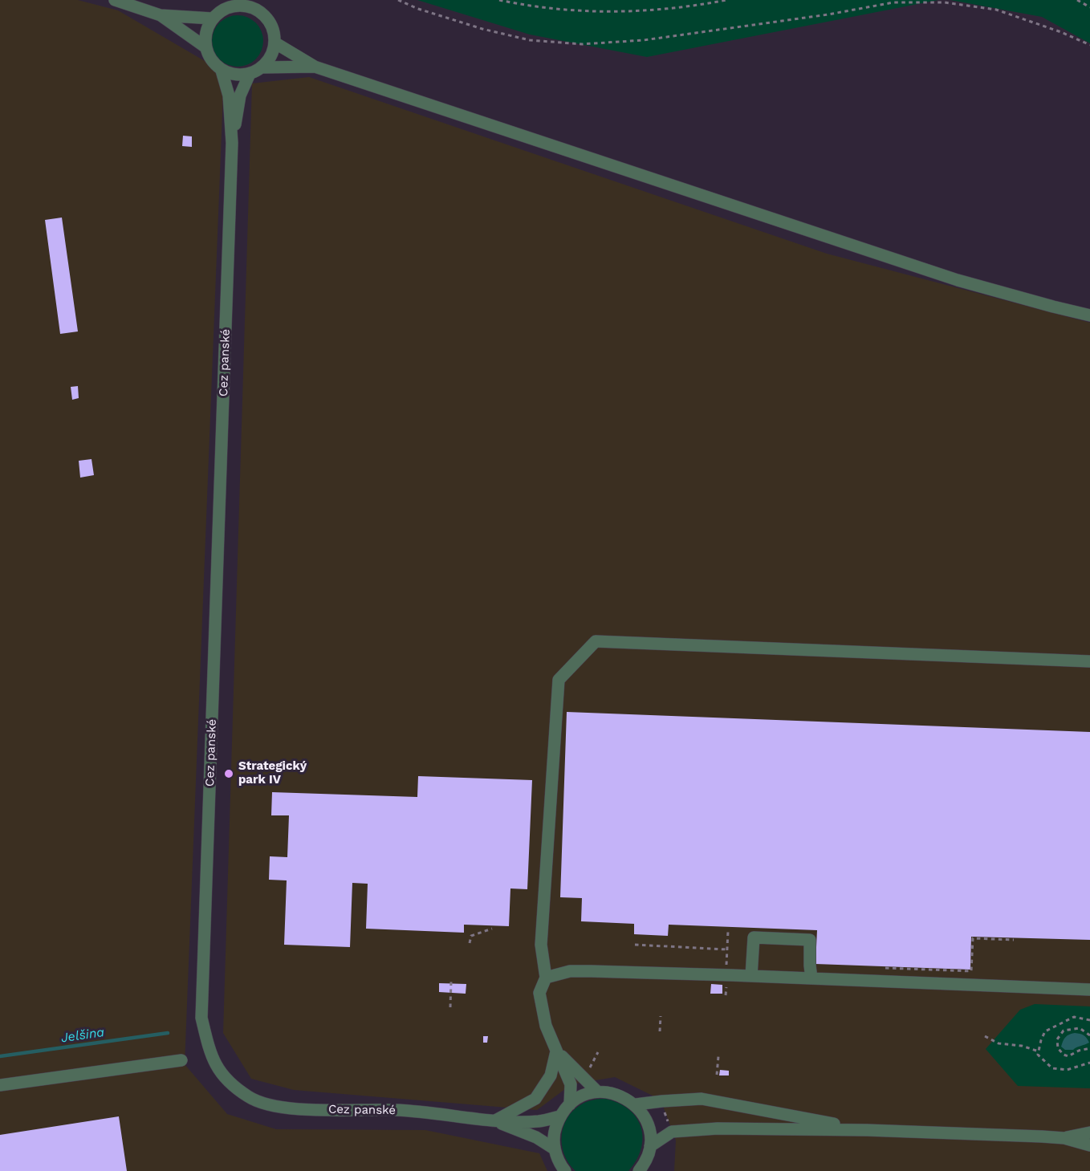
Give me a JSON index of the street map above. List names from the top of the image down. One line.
{"streets":{"street":["Cez panské"]},"water":["Jelšina"],"places":["Strategický park IV"]}
